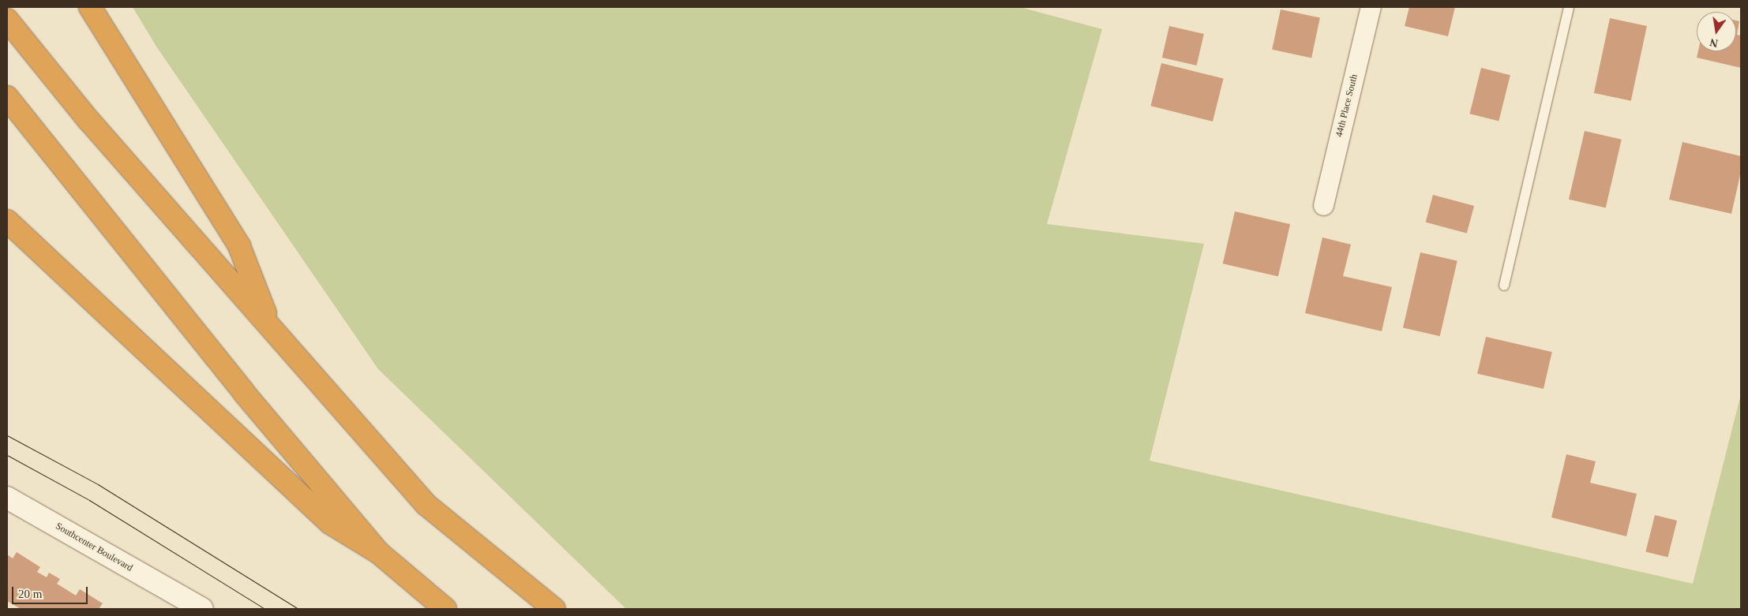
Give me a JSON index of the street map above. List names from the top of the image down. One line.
{"streets":{"street":["44th Place South","Southcenter Boulevard"]},"scale_bar":"20 m","north":"bottom"}
